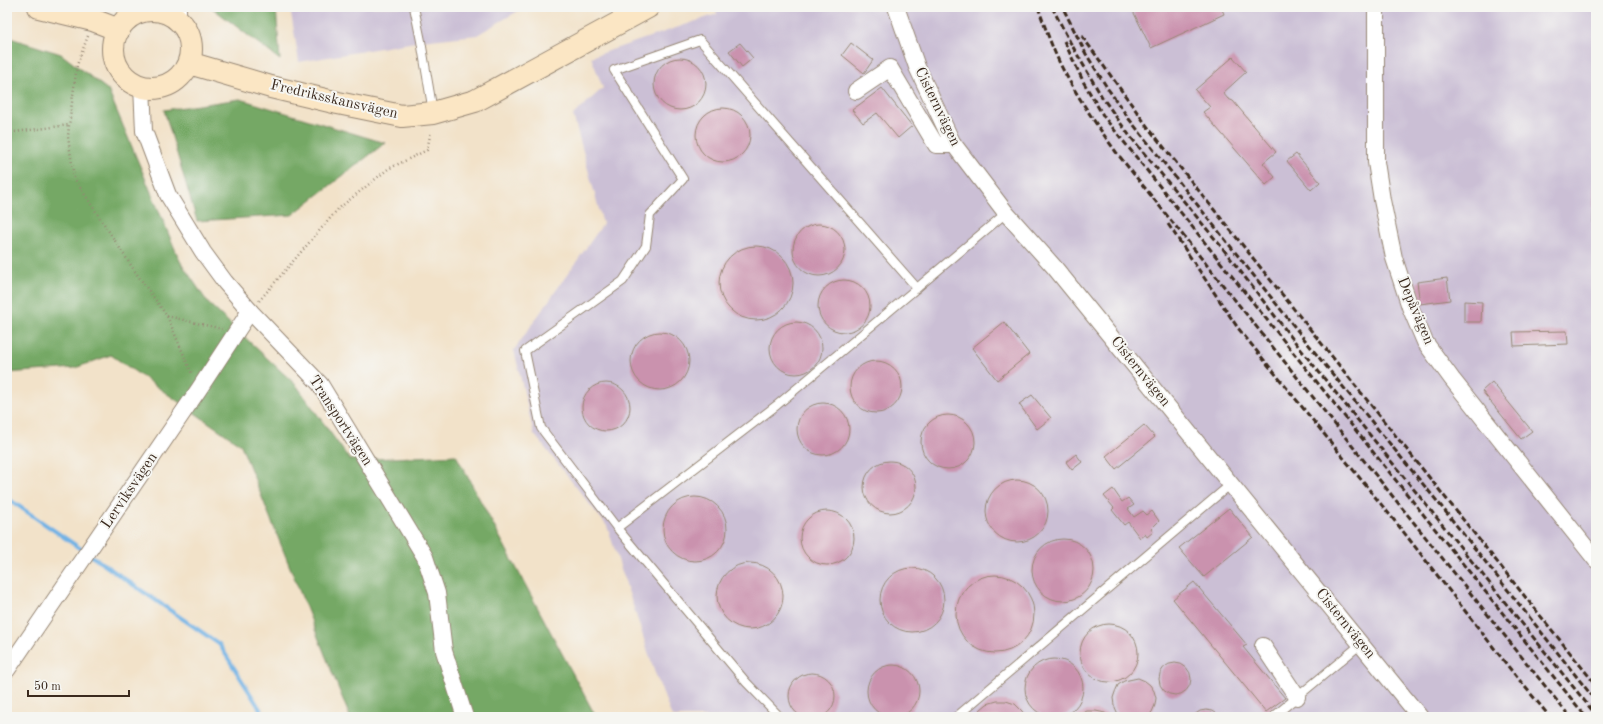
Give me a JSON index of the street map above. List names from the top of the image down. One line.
{"streets":{"main road":["Fredriksskansvägen"],"street":["Cisternvägen","Depåvägen","Transportvägen","Lerviksvägen"]},"crossings":[["Fredriksskansvägen","Transportvägen"],["Transportvägen","Lerviksvägen"]],"scale_bar":"50 m"}
